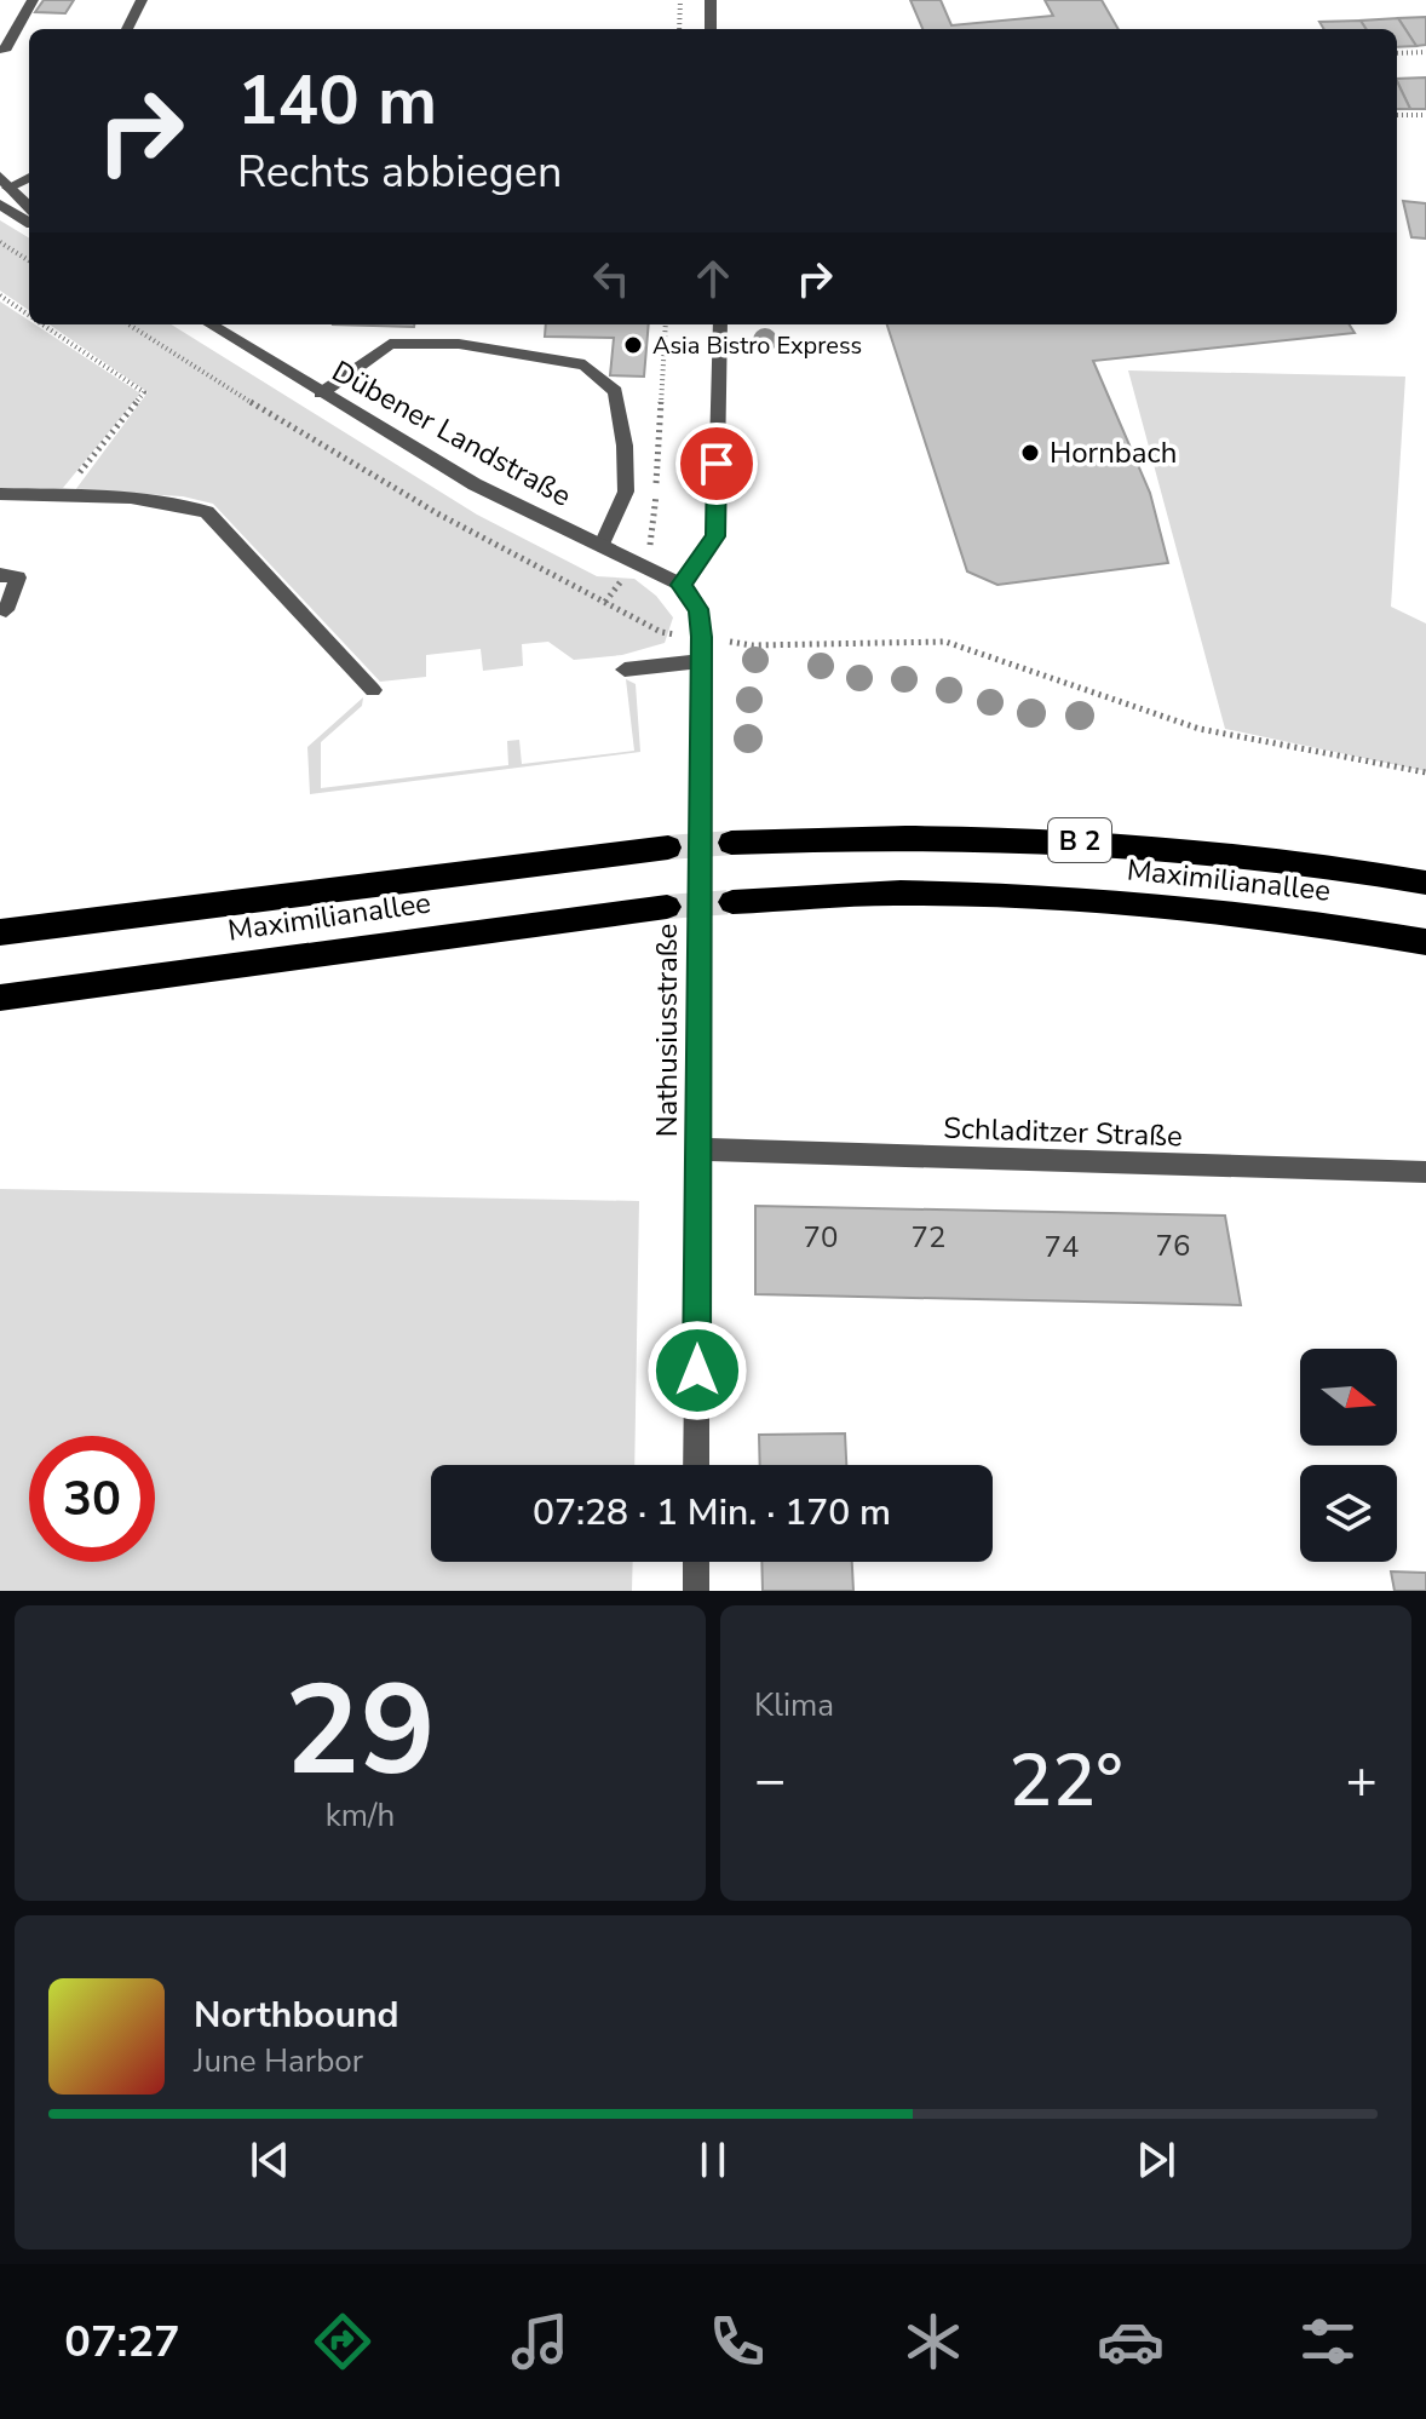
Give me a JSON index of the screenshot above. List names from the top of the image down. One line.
{"streets":{"highway":["B 2","Maximilianallee"],"street":["Dübener Landstraße","Nathusiusstraße","Schladitzer Straße"]},"crossings":[["Dübener Landstraße","Nathusiusstraße"],["Nathusiusstraße","Schladitzer Straße"]],"places":["Asia Bistro Express","Hornbach"],"house_numbers":["70","72","76","74"],"north":"right","page":{"turn":["140 m","Rechts abbiegen"],"limit":"30","trip":"07:28 · 1 Min. · 170 m","tile":[["29","km/h"],"Klima"],"heat":["−","22°","+"],"song":["Northbound","June Harbor"],"tabs":"07:27"}}
